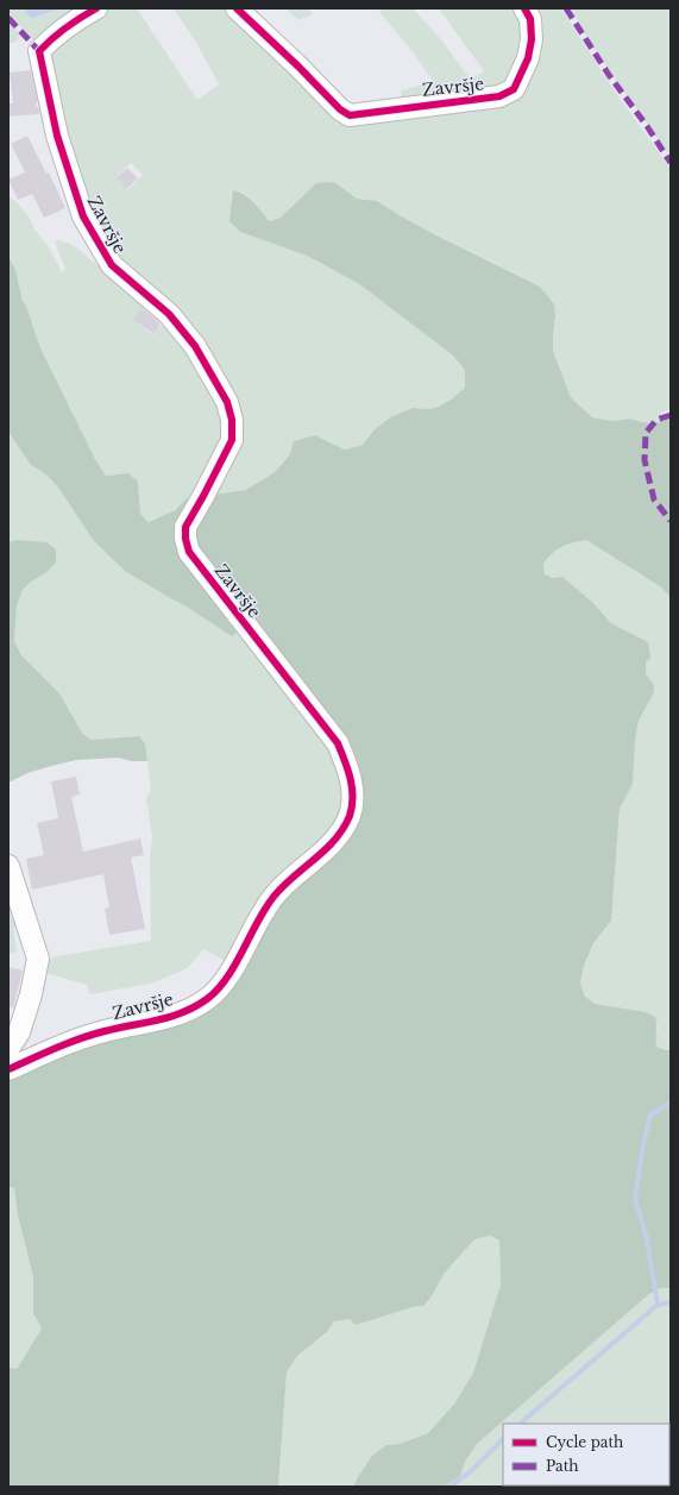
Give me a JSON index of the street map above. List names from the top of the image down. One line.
{"streets":{"street":["Završje"]},"legend":["Cycle path","Path"]}
